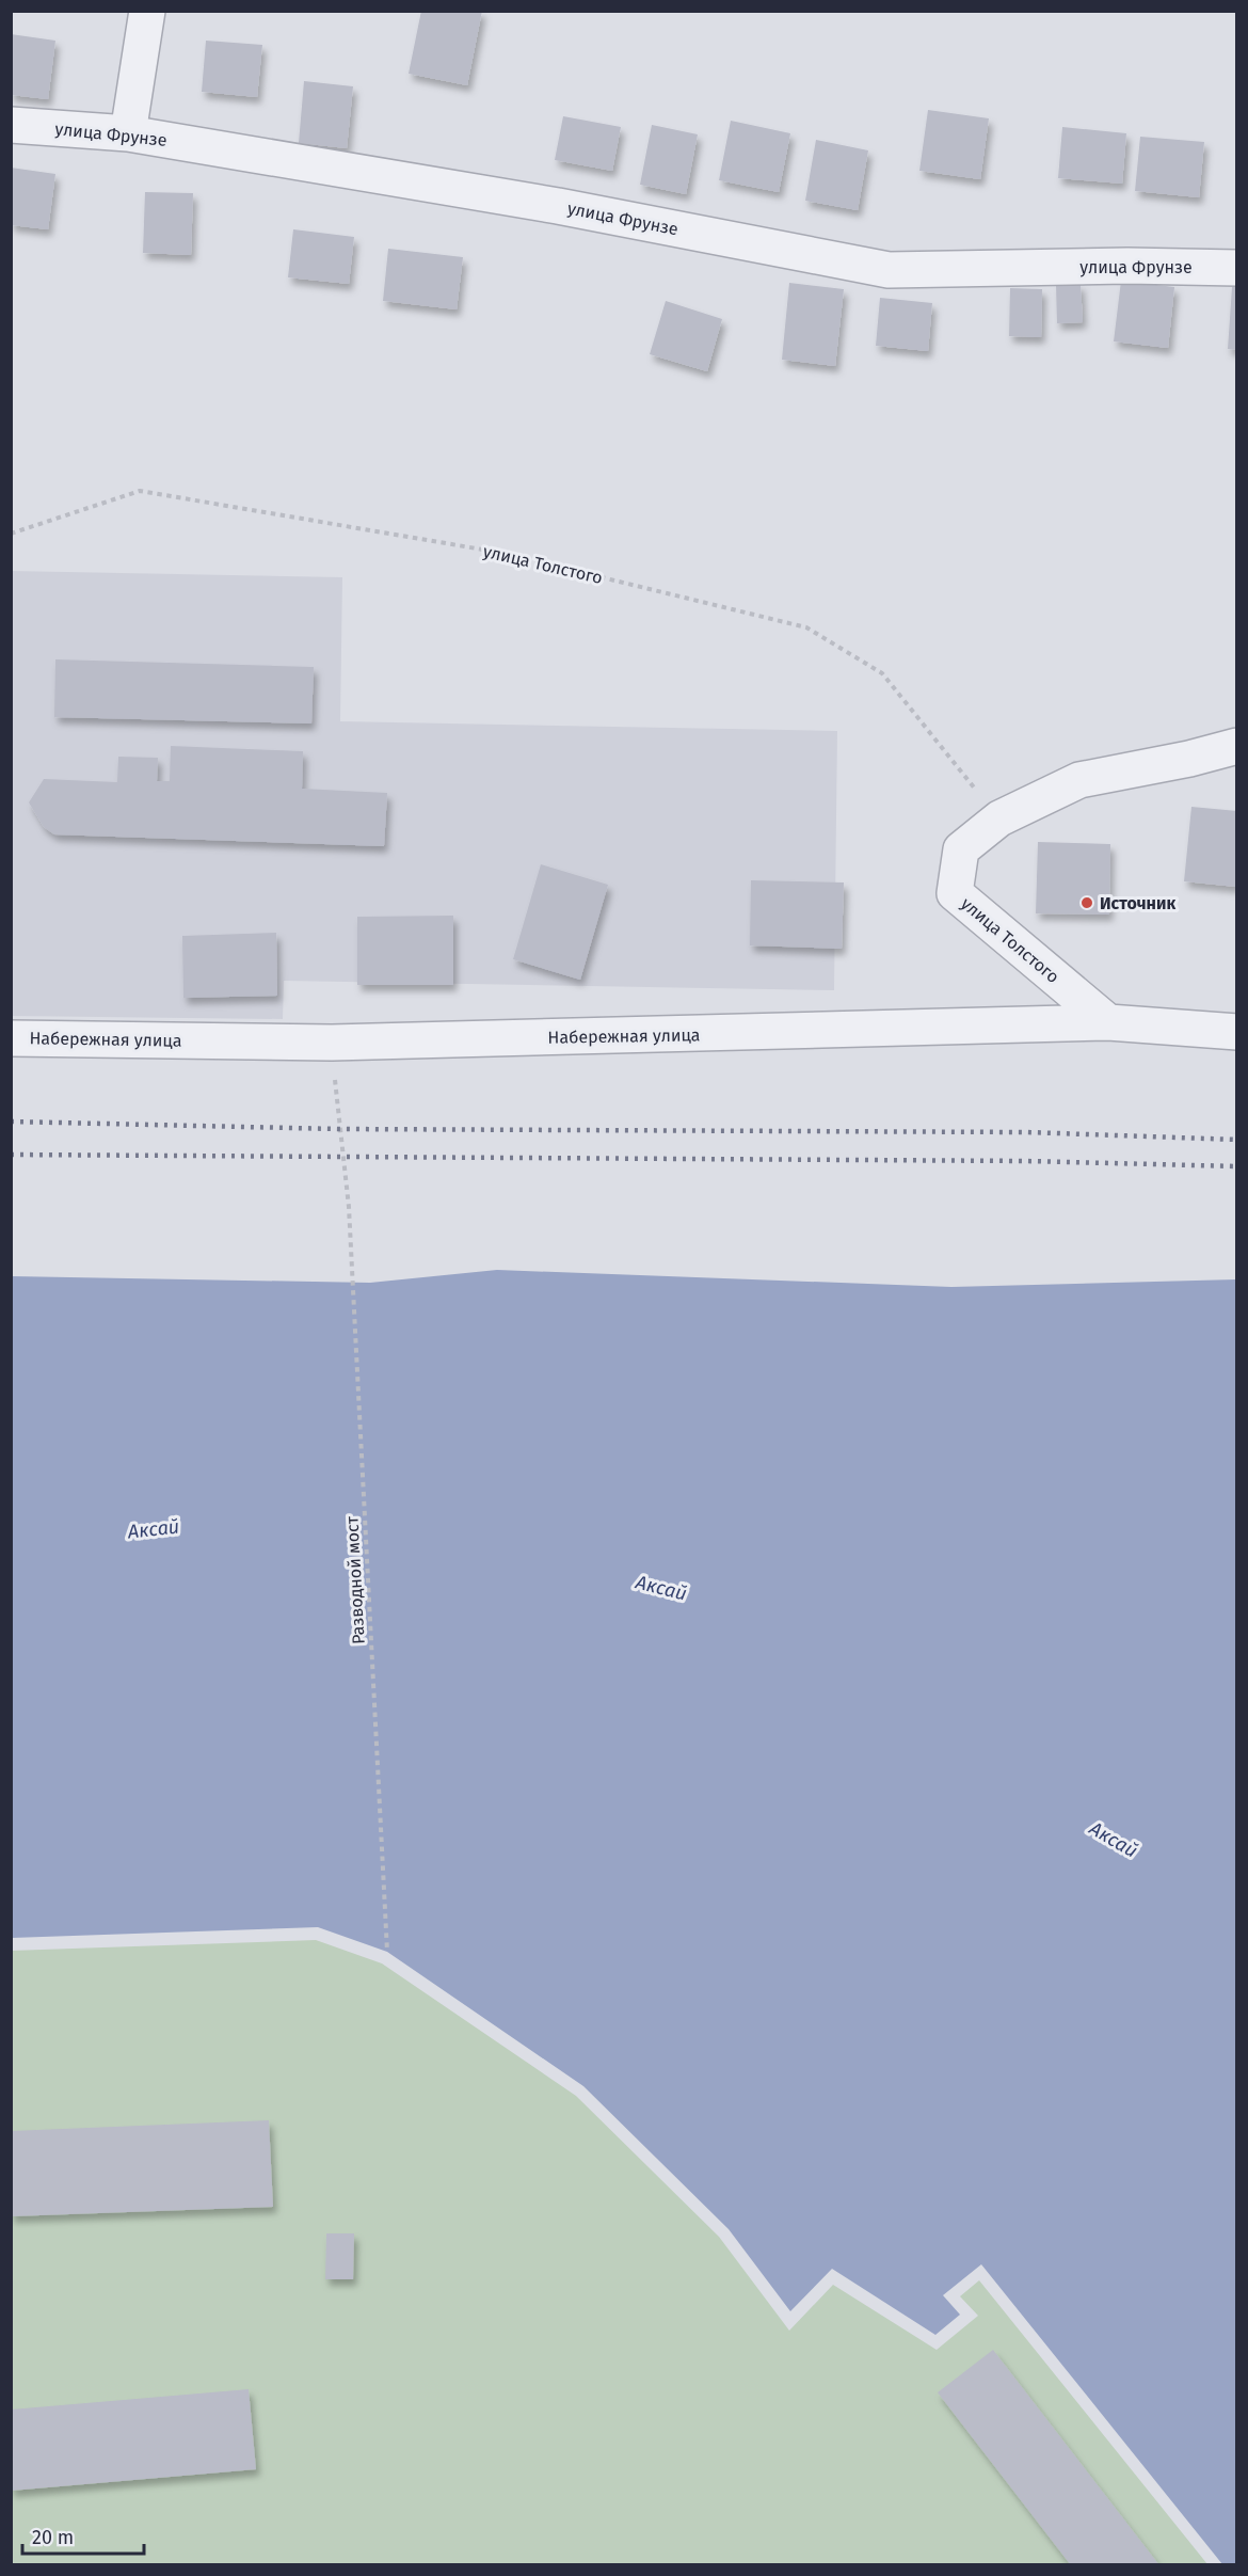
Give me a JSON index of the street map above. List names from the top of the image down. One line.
{"streets":{"street":["улица Фрунзе","улица Толстого","Набережная улица"],"path":["Разводной мост"]},"crossings":[["улица Толстого","Набережная улица"],["Набережная улица","Разводной мост"]],"water":["Аксай"],"places":["Источник"],"scale_bar":"20 m"}
